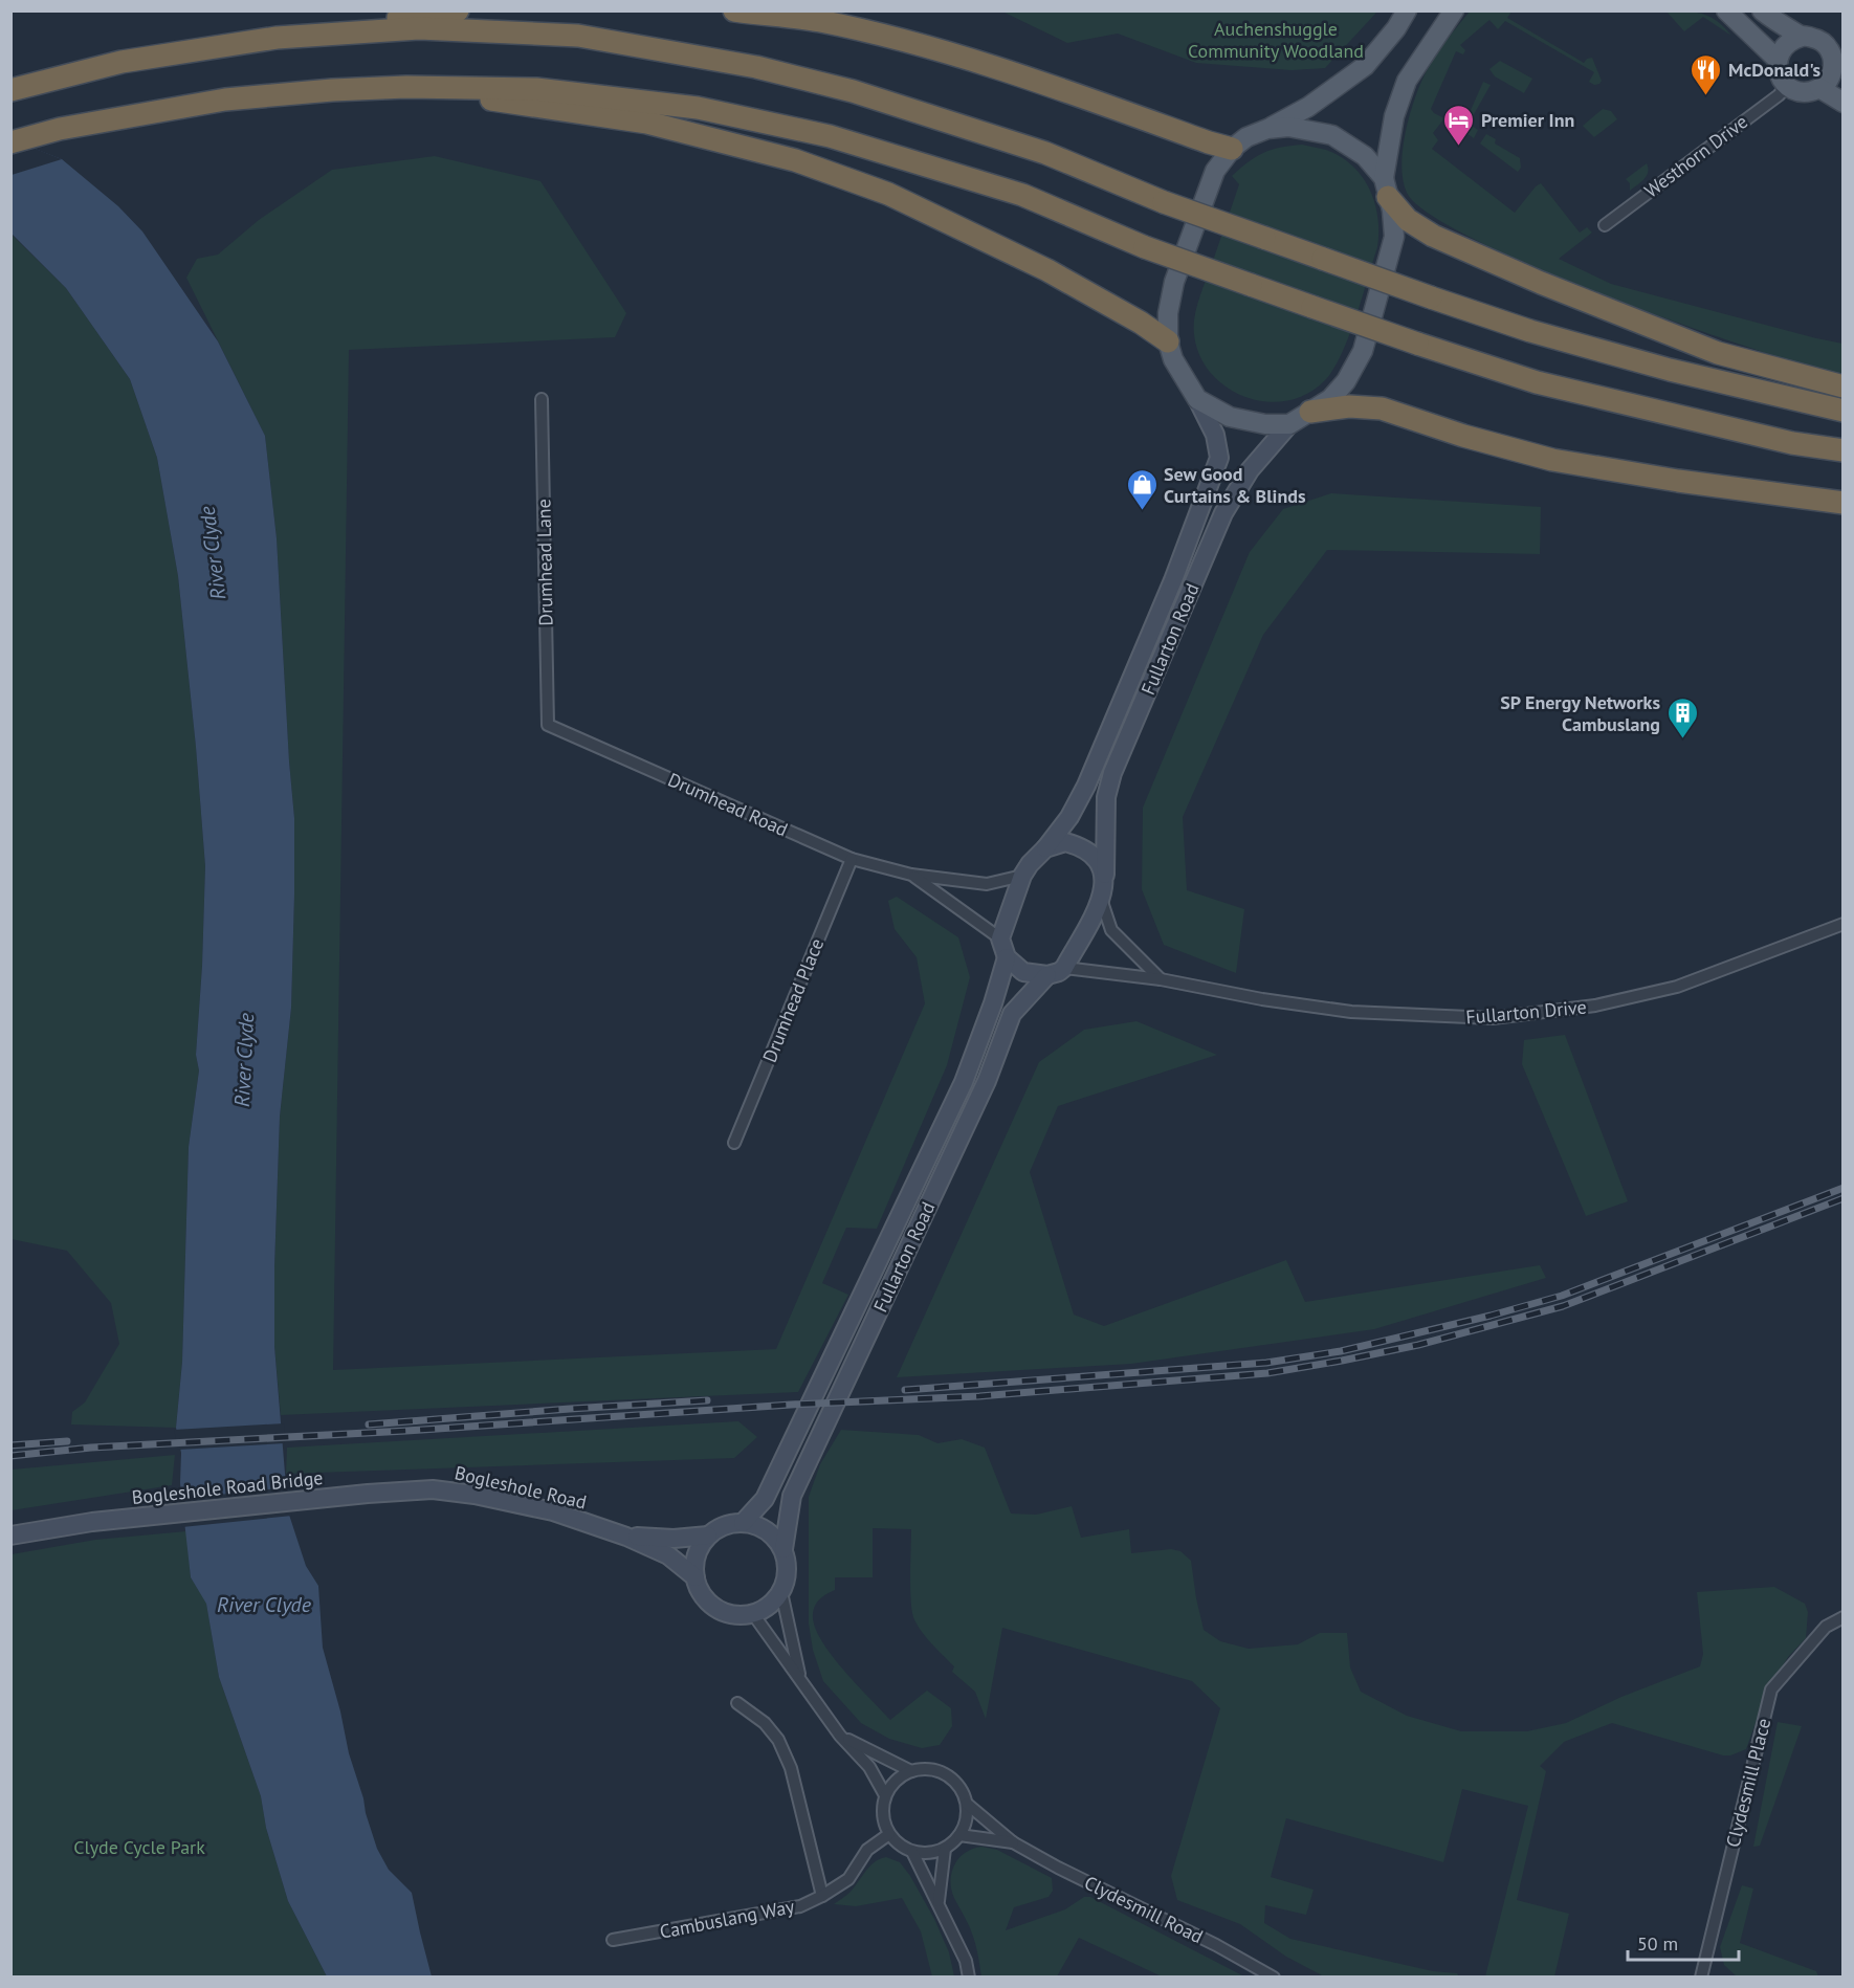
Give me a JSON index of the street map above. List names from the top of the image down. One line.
{"streets":{"main road":["Fullarton Road"],"street":["Westhorn Drive","Drumhead Lane","Drumhead Road","Drumhead Place","Fullarton Drive","Bogleshole Road Bridge","Bogleshole Road","Clydesmill Place","Clydesmill Road","Cambuslang Way"]},"crossings":[["Drumhead Lane","Drumhead Road"],["Fullarton Road","Fullarton Drive"],["Fullarton Road","Bogleshole Road"],["Drumhead Road","Drumhead Place"],["Bogleshole Road Bridge","Bogleshole Road"],["Clydesmill Road","Cambuslang Way"]],"water":["River Clyde"],"parks":["Auchenshuggle Community Woodland","Clyde Cycle Park"],"places":{"restaurant":["McDonald's"],"hotel":["Premier Inn"],"shop":["Sew Good Curtains & Blinds"],"building":["SP Energy Networks Cambuslang"]},"scale_bar":"50 m"}
